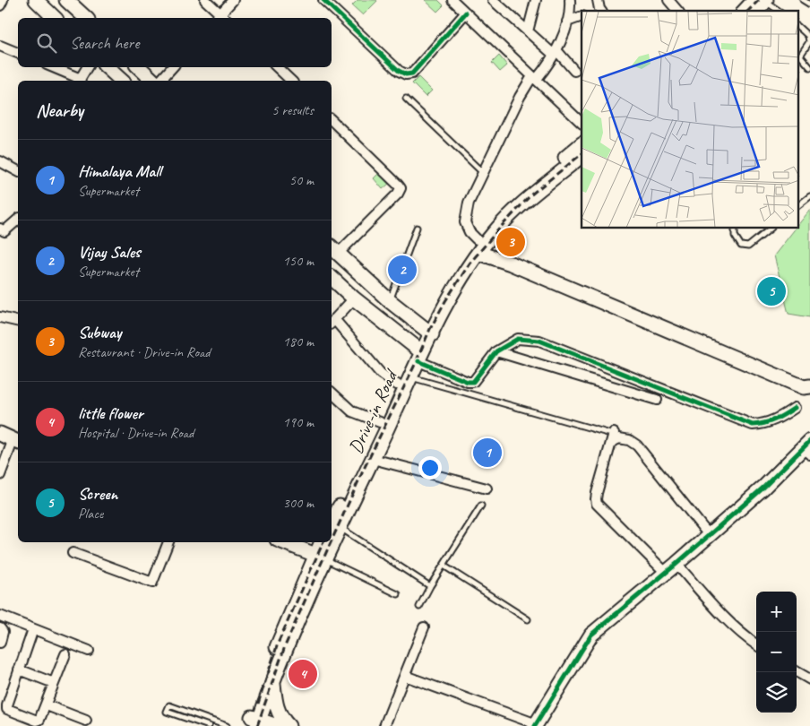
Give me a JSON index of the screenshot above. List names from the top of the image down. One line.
{"streets":{"main road":["Drive-in Road"]},"page":{"search":"Search here","heading":["Nearby","5 results"],"list":[{"mark":"1","name":"Himalaya Mall","note":"Supermarket","value":"50 m"},{"mark":"2","name":"Vijay Sales","note":"Supermarket","value":"150 m"},{"mark":"3","name":"Subway","note":"Restaurant · Drive-in Road","value":"180 m"},{"mark":"4","name":"little flower","note":"Hospital · Drive-in Road","value":"190 m"},{"mark":"5","name":"Screen","note":"Place","value":"300 m"}],"pins":["3","2","5","1","4"],"map_buttons":["+","−"]}}
